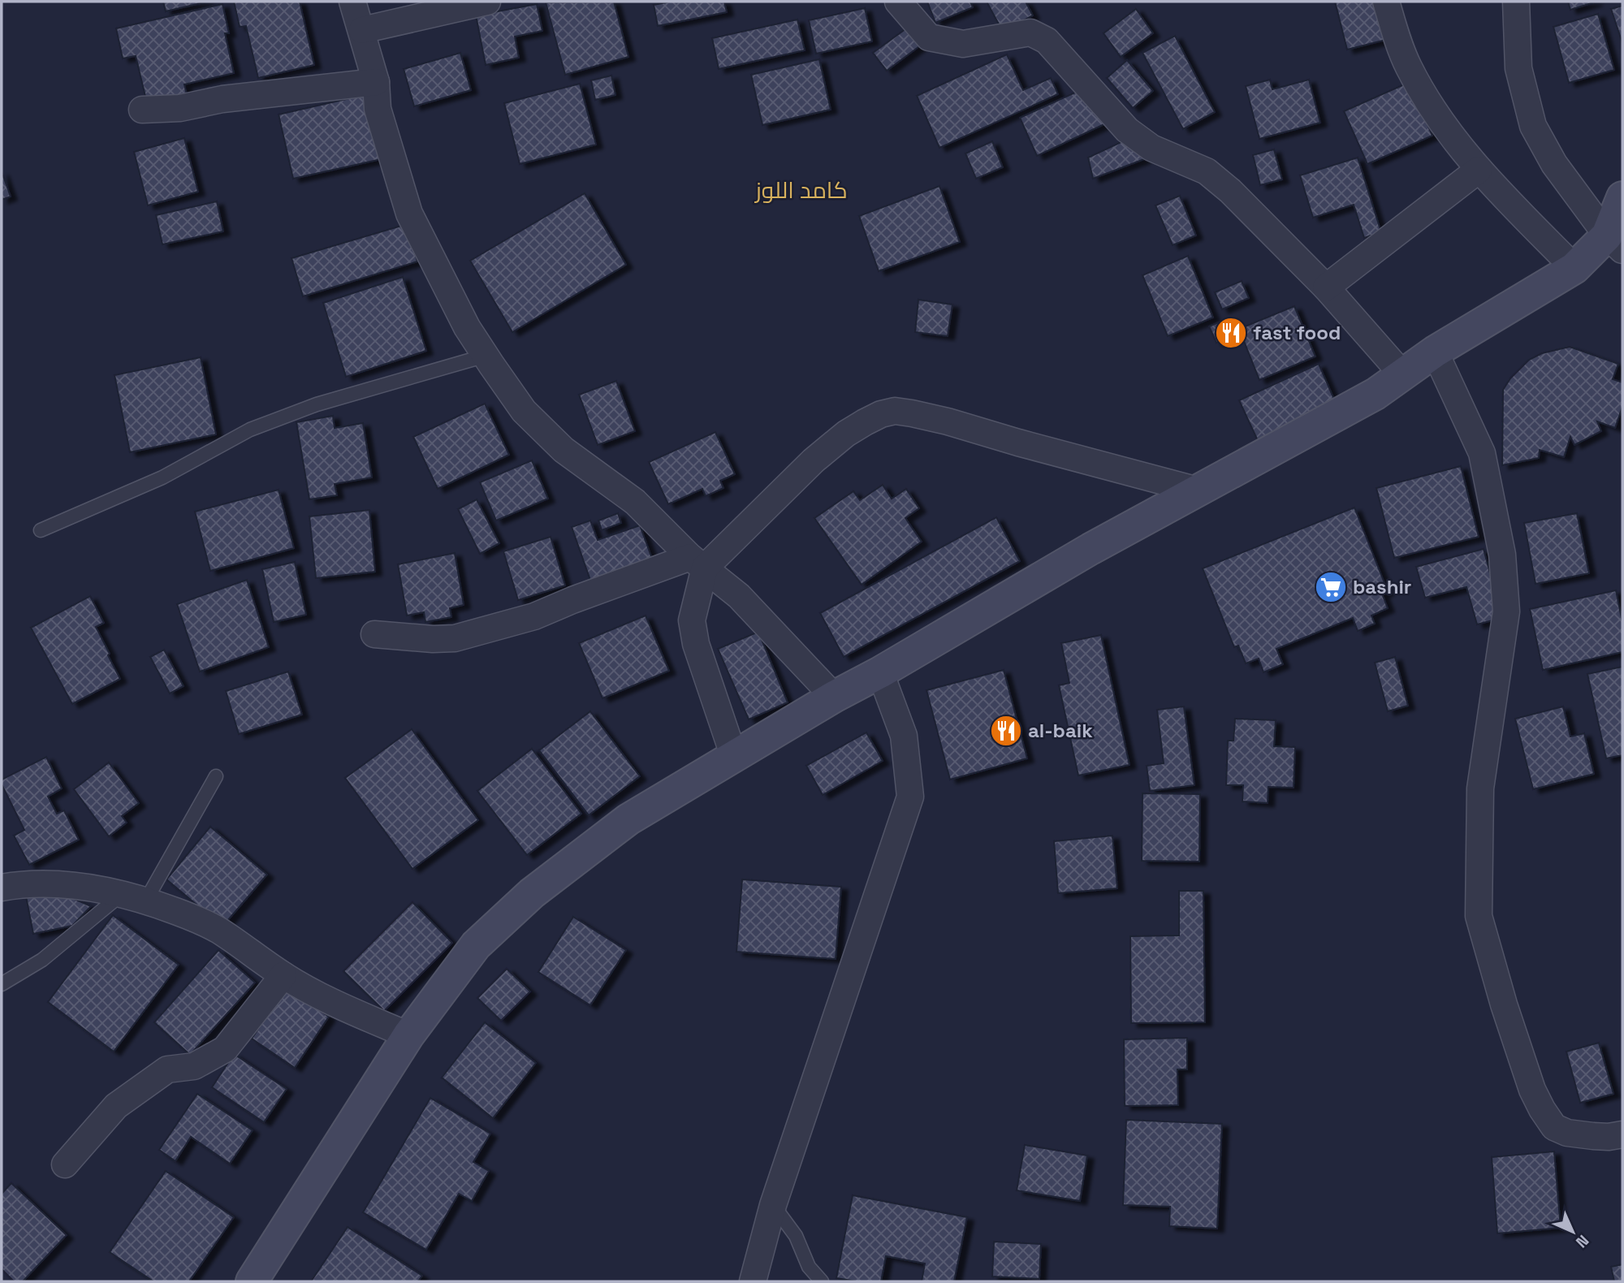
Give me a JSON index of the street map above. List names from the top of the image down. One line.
{"districts":["كامد اللوز"],"places":{"restaurant":["fast food","al-baik"],"supermarket":["bashir"]},"north":"bottom right"}
